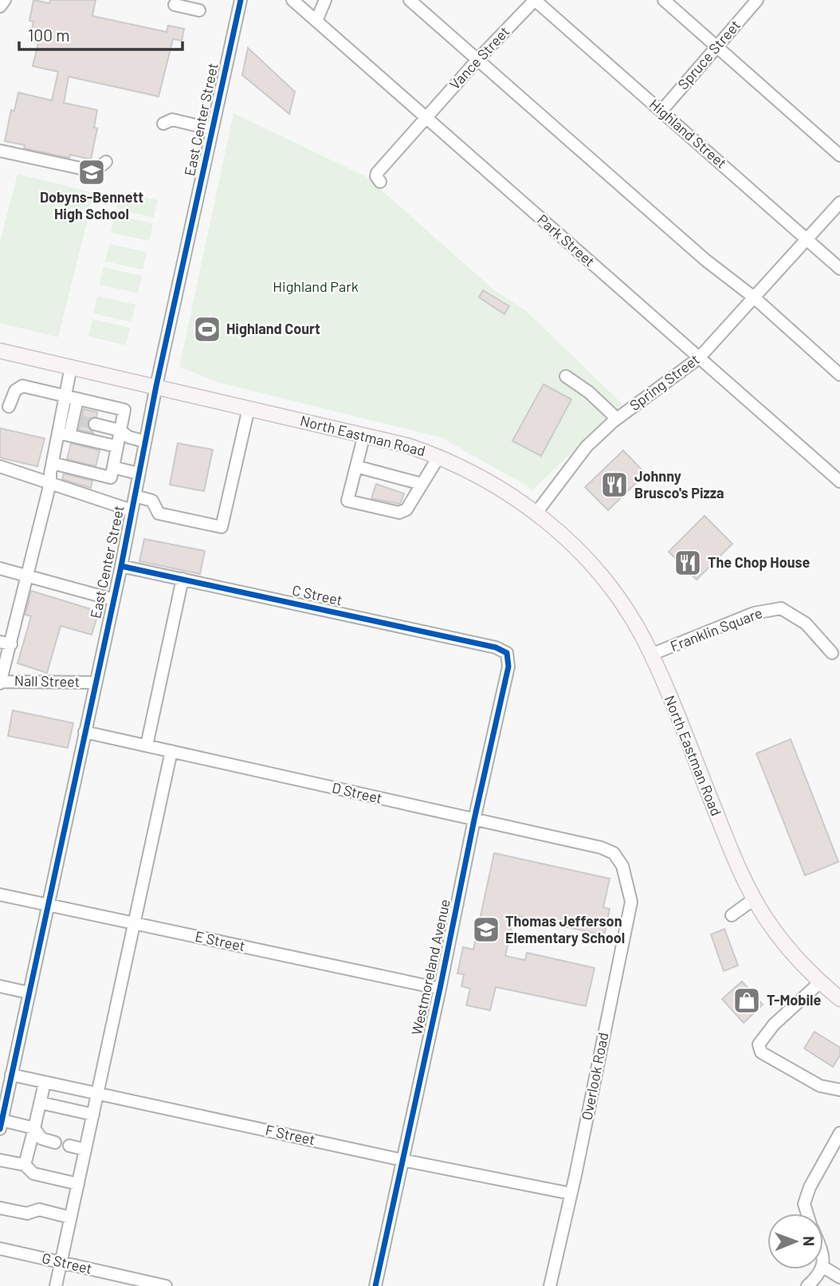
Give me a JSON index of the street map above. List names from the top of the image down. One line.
{"streets":{"main road":["North Eastman Road"],"street":["Spruce Street","Vance Street","East Center Street","Highland Street","Park Street","Spring Street","C Street","Franklin Square","Nall Street","D Street","E Street","Westmoreland Avenue","Overlook Road","F Street","G Street"]},"crossings":[["Spruce Street","Highland Street"],["Vance Street","Highland Street"],["Vance Street","Park Street"],["East Center Street","North Eastman Road"],["East Center Street","C Street"],["East Center Street","Nall Street"],["East Center Street","D Street"],["East Center Street","E Street"],["East Center Street","F Street"],["Highland Street","Spring Street"],["Park Street","Spring Street"],["Spring Street","North Eastman Road"],["North Eastman Road","Franklin Square"],["C Street","Westmoreland Avenue"],["D Street","Westmoreland Avenue"],["D Street","Overlook Road"],["E Street","Westmoreland Avenue"],["Westmoreland Avenue","F Street"],["Overlook Road","F Street"]],"parks":["Highland Park"],"places":{"school or university":["Dobyns-Bennett High School","Thomas Jefferson Elementary School"],"sports":["Highland Court"],"restaurant":["Johnny Brusco's Pizza","The Chop House"],"shop":["T-Mobile"]},"scale_bar":"100 m","north":"right"}
